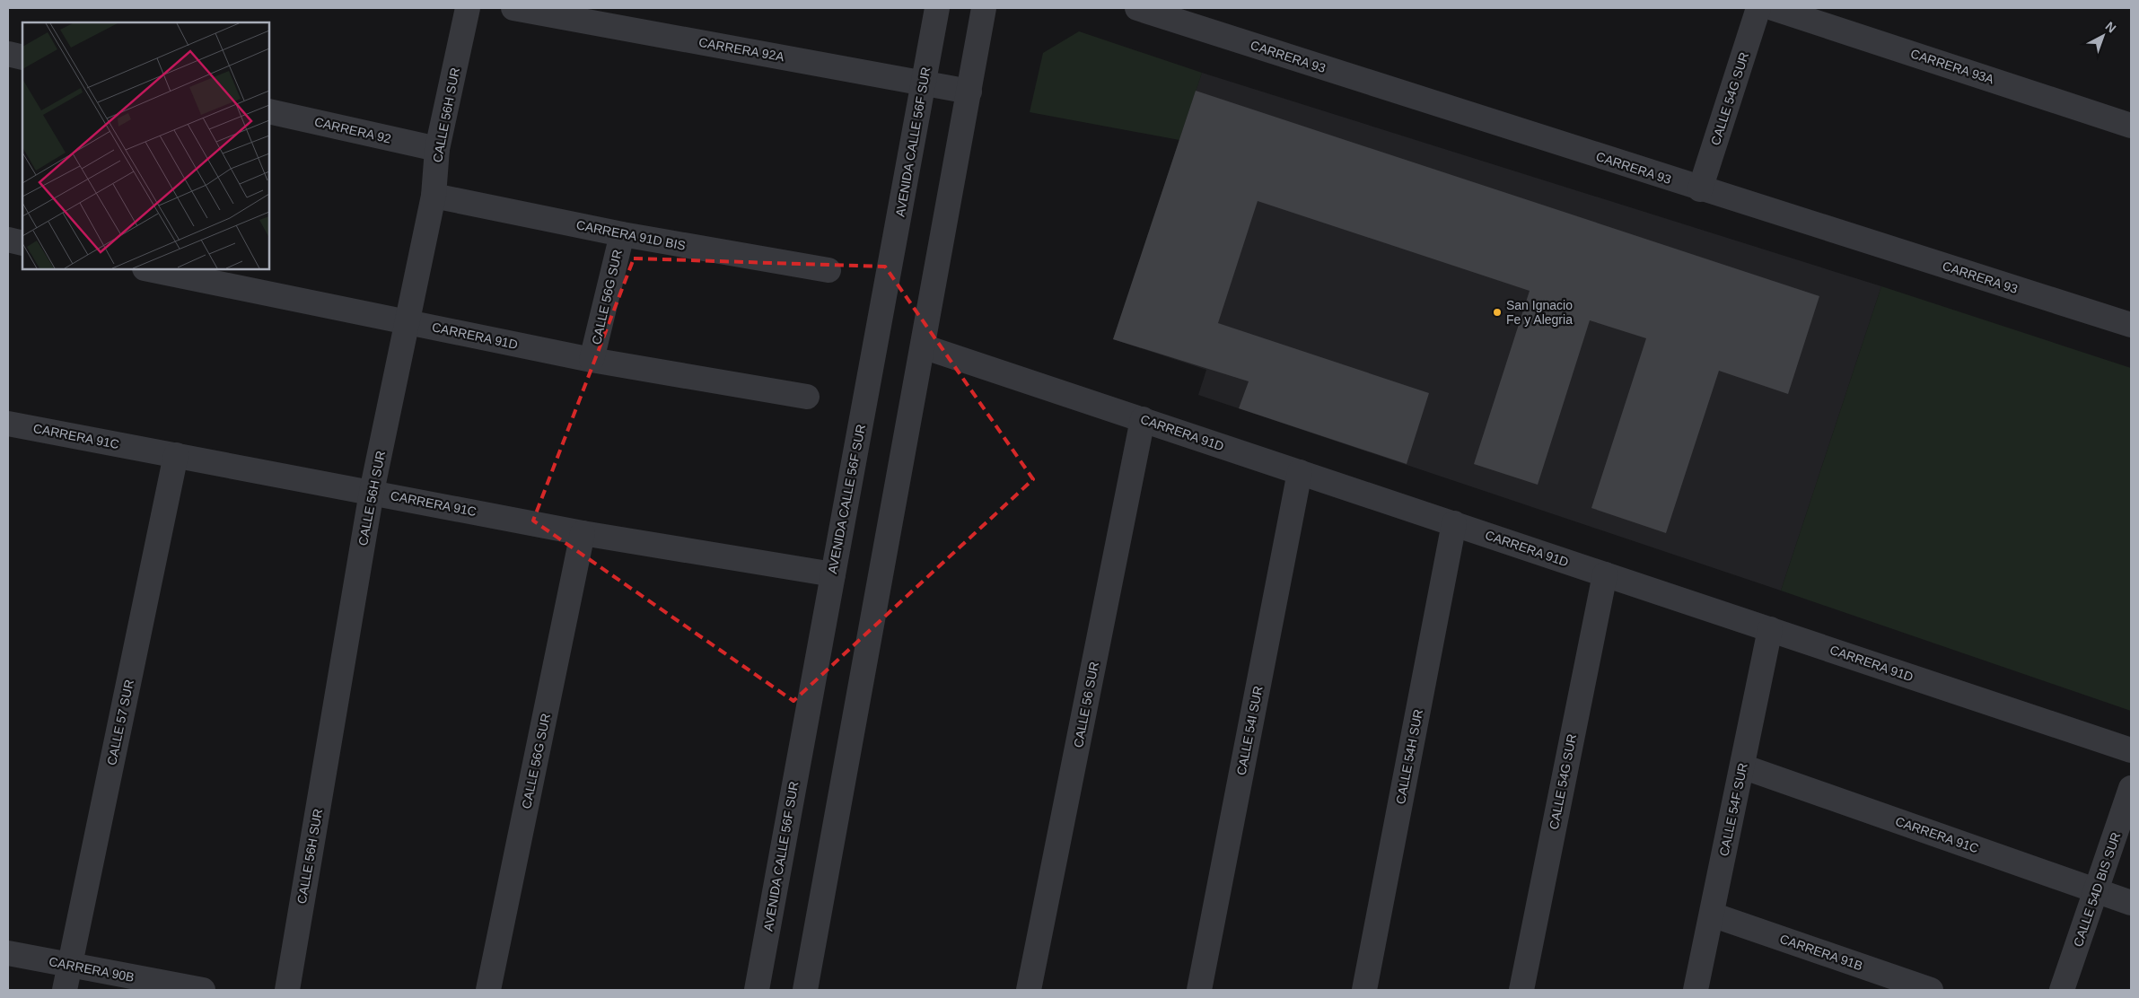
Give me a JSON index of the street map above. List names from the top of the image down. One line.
{"streets":{"street":["CARRERA 92A","CARRERA 93","CARRERA 93A","CALLE 54G SUR","CALLE 56H SUR","CARRERA 92","AVENIDA CALLE 56F SUR","CARRERA 91D BIS","CALLE 56G SUR","CARRERA 91D","CARRERA 91C","CALLE 56 SUR","CALLE 57 SUR","CALLE 54I SUR","CALLE 54H SUR","CALLE 54F SUR","CALLE 54D BIS SUR","CARRERA 91B","CARRERA 90B"]},"crossings":[["CARRERA 92A","AVENIDA CALLE 56F SUR"],["CARRERA 93","CALLE 54G SUR"],["CALLE 54G SUR","CARRERA 91D"],["CALLE 56H SUR","CARRERA 92"],["CALLE 56H SUR","CARRERA 91D BIS"],["CALLE 56H SUR","CARRERA 91D"],["CALLE 56H SUR","CARRERA 91C"],["AVENIDA CALLE 56F SUR","CARRERA 91C"],["CARRERA 91D BIS","CALLE 56G SUR"],["CALLE 56G SUR","CARRERA 91D"],["CALLE 56G SUR","CARRERA 91C"],["CARRERA 91D","CALLE 56 SUR"],["CARRERA 91D","CALLE 54I SUR"],["CARRERA 91D","CALLE 54H SUR"],["CARRERA 91D","CALLE 54F SUR"],["CARRERA 91C","CALLE 57 SUR"],["CARRERA 91C","CALLE 54F SUR"],["CARRERA 91C","CALLE 54D BIS SUR"],["CALLE 57 SUR","CARRERA 90B"],["CALLE 54F SUR","CARRERA 91B"]],"places":["San Ignacio Fe y Alegria"],"north":"top right"}
